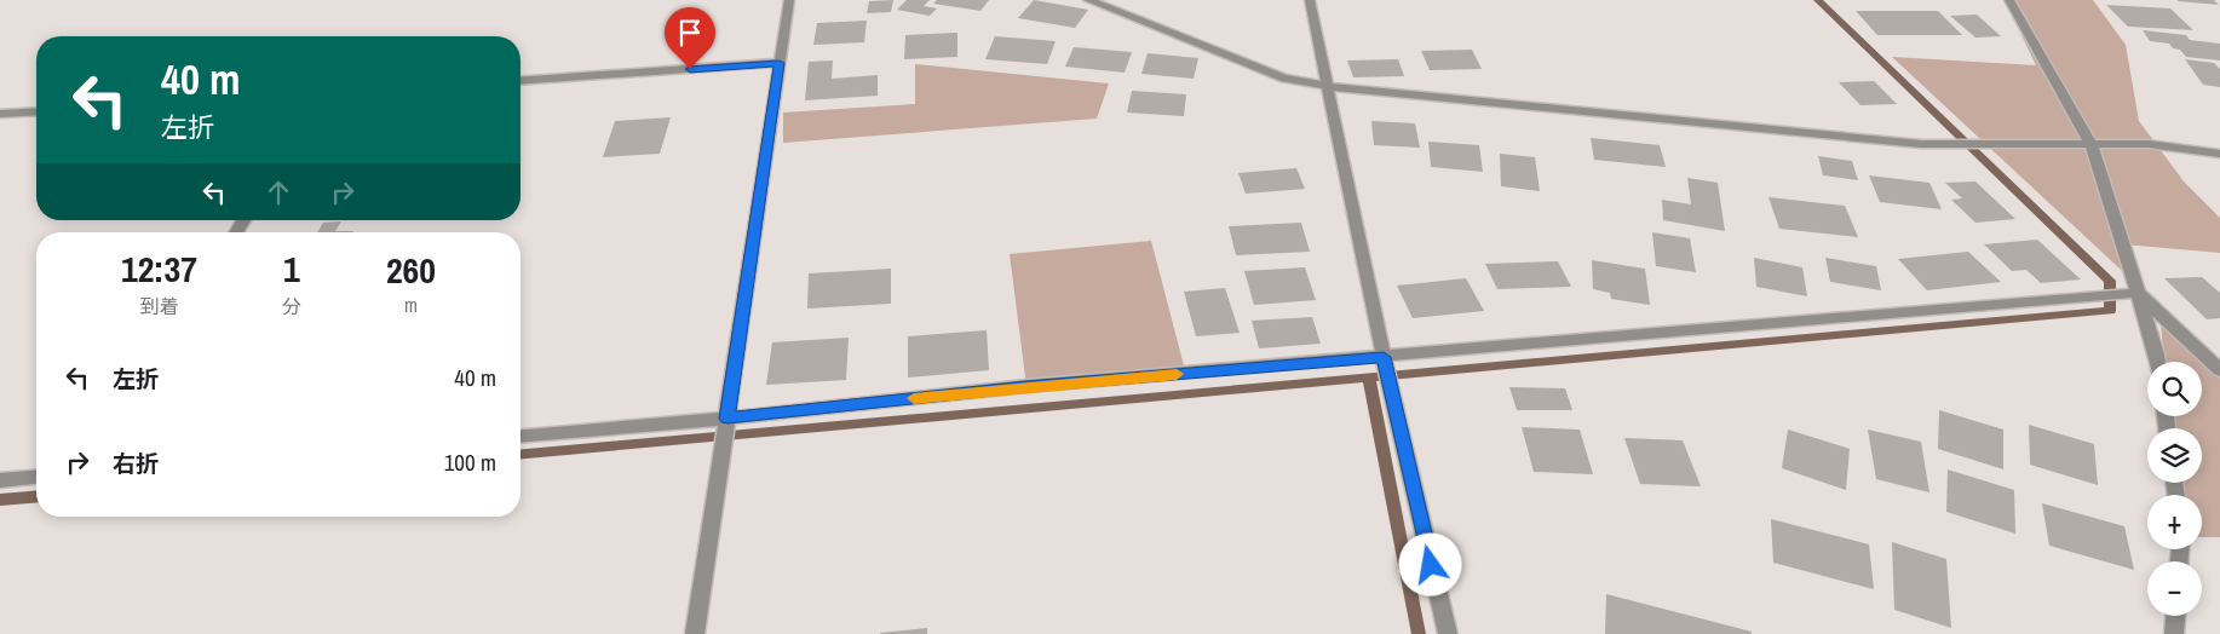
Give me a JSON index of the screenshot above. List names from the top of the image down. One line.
{"page":{"turn":["40 m","左折"],"eta":["12:37","到着","1","分","260","m"],"list":[{"name":"左折","value":"40 m"},{"name":"右折","value":"100 m"}],"map_buttons":["+","−"]}}
